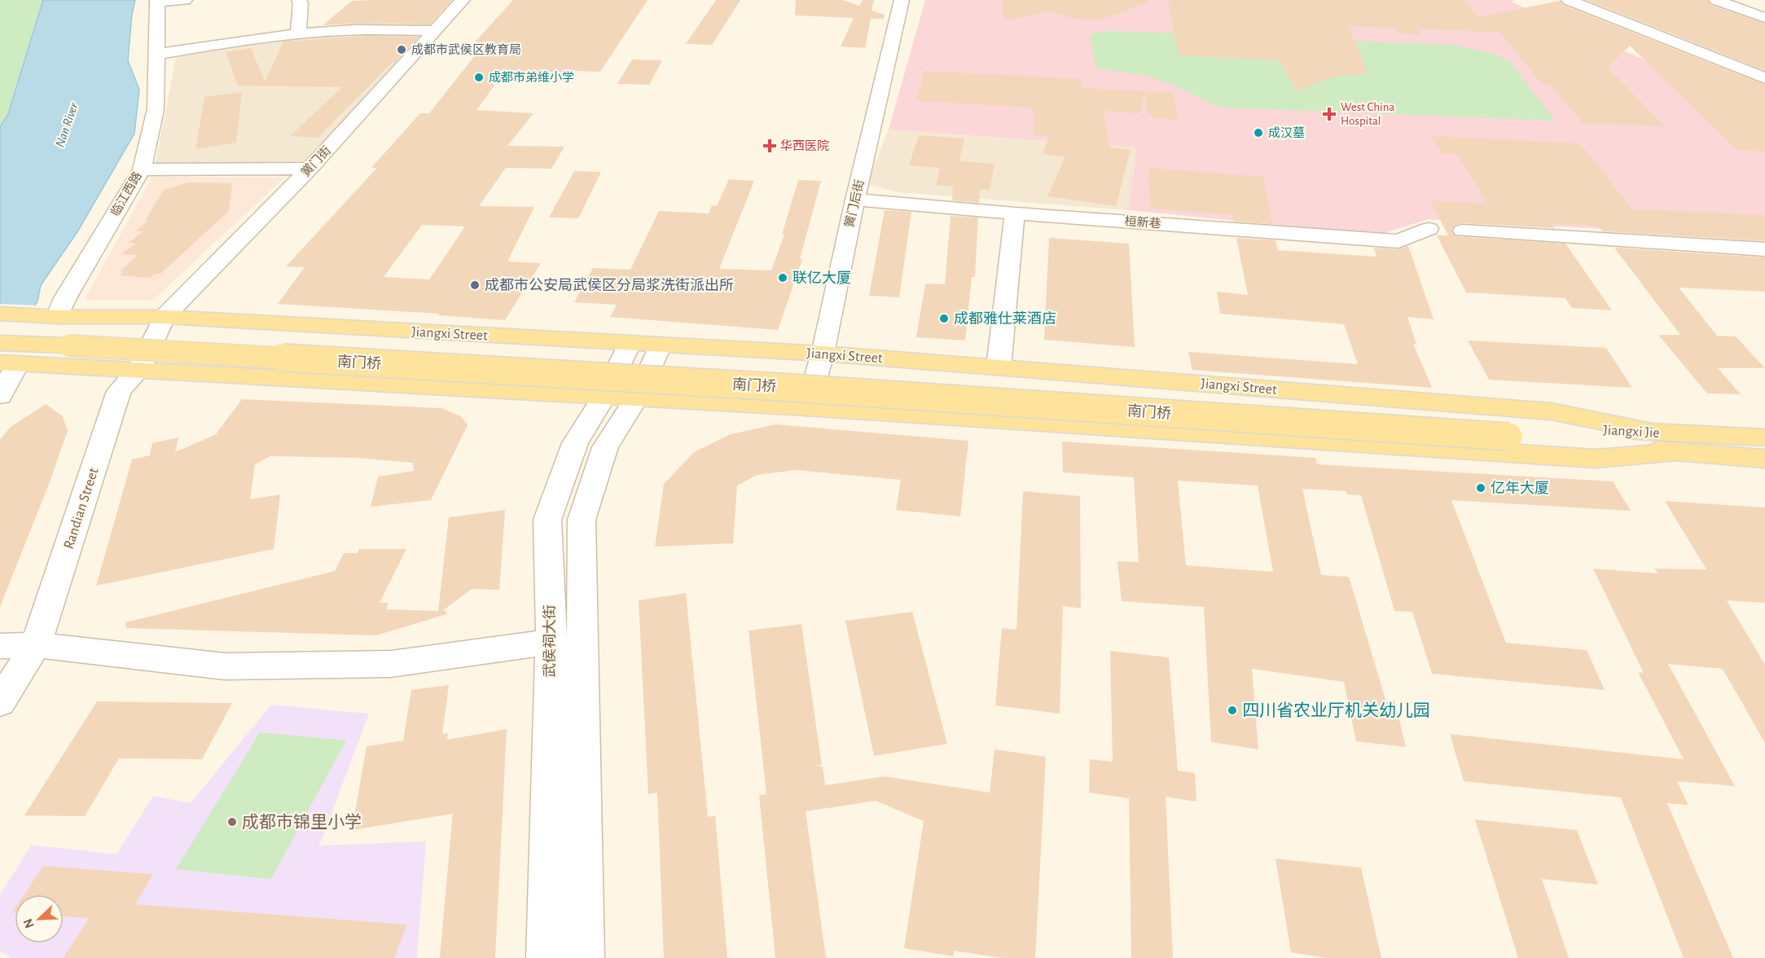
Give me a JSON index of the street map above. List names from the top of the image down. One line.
{"streets":{"main road":["Jiangxi Street","南门桥","Jiangxi Jie"],"street":["黉门街","临江西路","黉门后街","桓新巷","Randian Street","武侯祠大街"]},"crossings":[["黉门街","Jiangxi Street"],["黉门街","Randian Street"],["临江西路","Jiangxi Street"],["黉门后街","桓新巷"],["黉门后街","Jiangxi Street"],["Jiangxi Street","Jiangxi Jie"],["Jiangxi Street","Randian Street"],["Jiangxi Street","武侯祠大街"],["南门桥","Jiangxi Jie"]],"water":["Nan River"],"places":{"other":["成都市武侯区教育局","成都市弟维小学","成汉墓","联亿大厦","成都市公安局武侯区分局浆洗街派出所","成都雅仕莱酒店","亿年大厦","四川省农业厅机关幼儿园","成都市锦里小学"],"health":["West China Hospital","华西医院"]},"north":"bottom left"}
